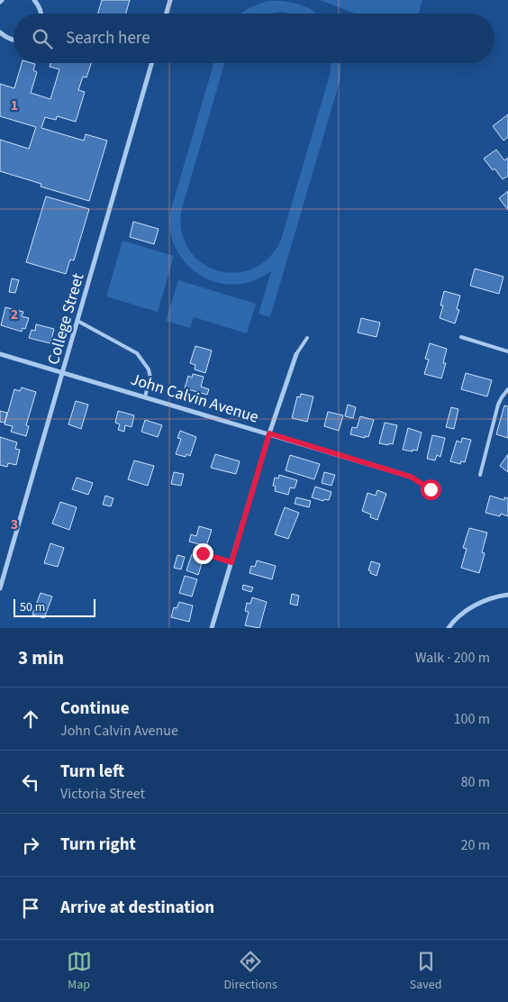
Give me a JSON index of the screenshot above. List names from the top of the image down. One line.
{"streets":{"street":["College Street","John Calvin Avenue"]},"crossings":[["College Street","John Calvin Avenue"]],"scale_bar":"50 m","page":{"search":"Search here","scale":"50 m","heading":["3 min","Walk · 200 m"],"list":[["Continue","John Calvin Avenue","100 m"],["Turn left","Victoria Street","80 m"],["Turn right","20 m"],"Arrive at destination"],"nav":["Map","Directions","Saved"]},"grid":{"rows":["1","2","3"]}}
